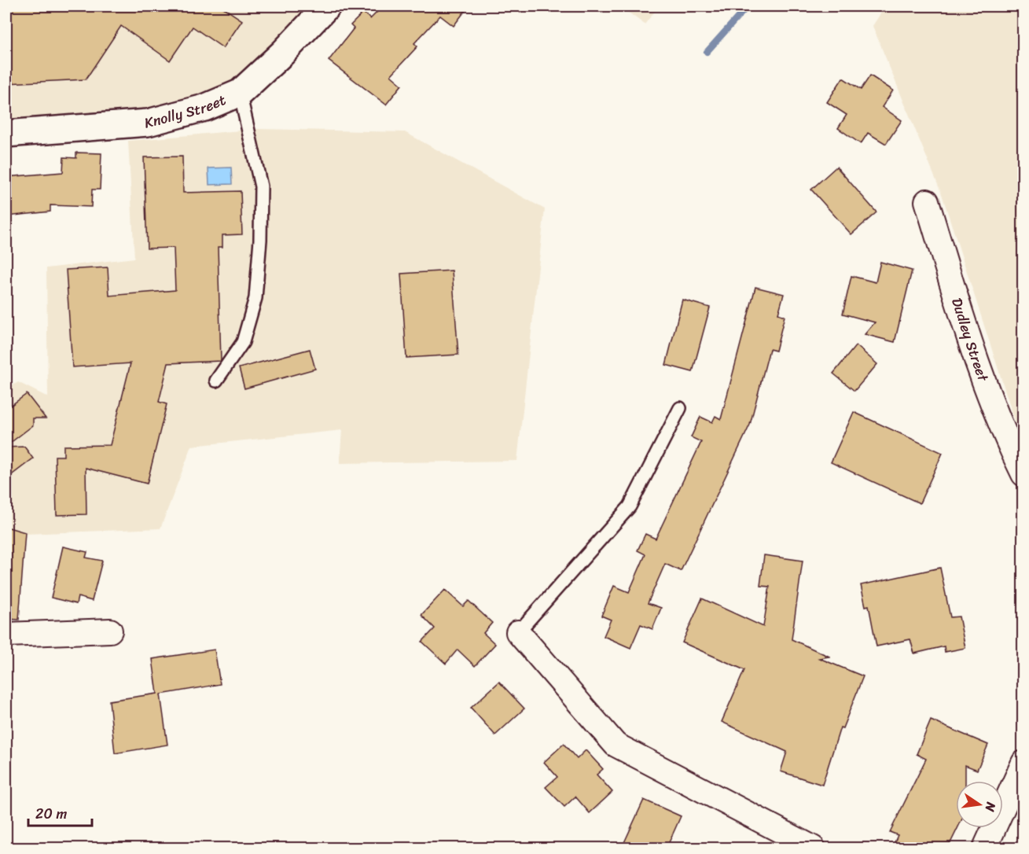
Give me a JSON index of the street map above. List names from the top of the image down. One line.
{"streets":{"main road":["Knolly Street"],"street":["Dudley Street"]},"scale_bar":"20 m","north":"right"}
